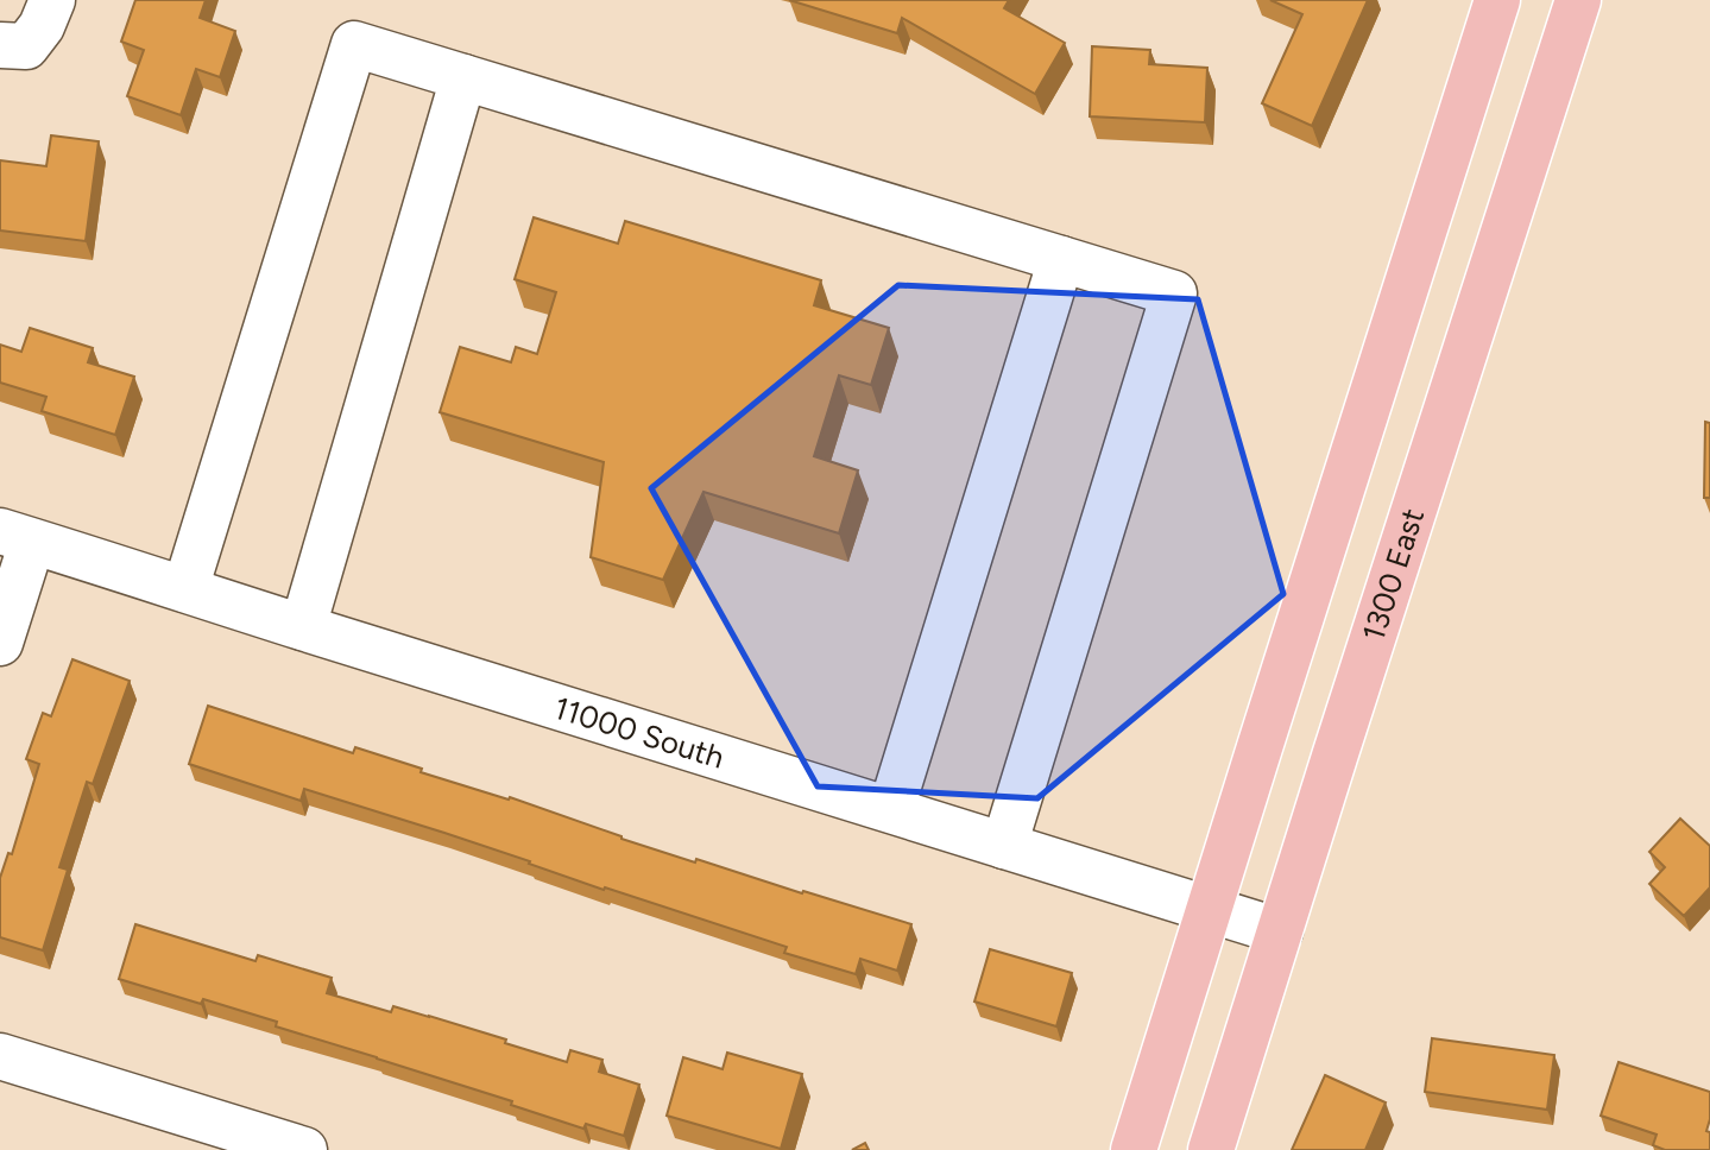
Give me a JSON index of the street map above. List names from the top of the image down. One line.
{"streets":{"main road":["1300 East"],"street":["11000 South"]},"crossings":[["1300 East","11000 South"]]}
